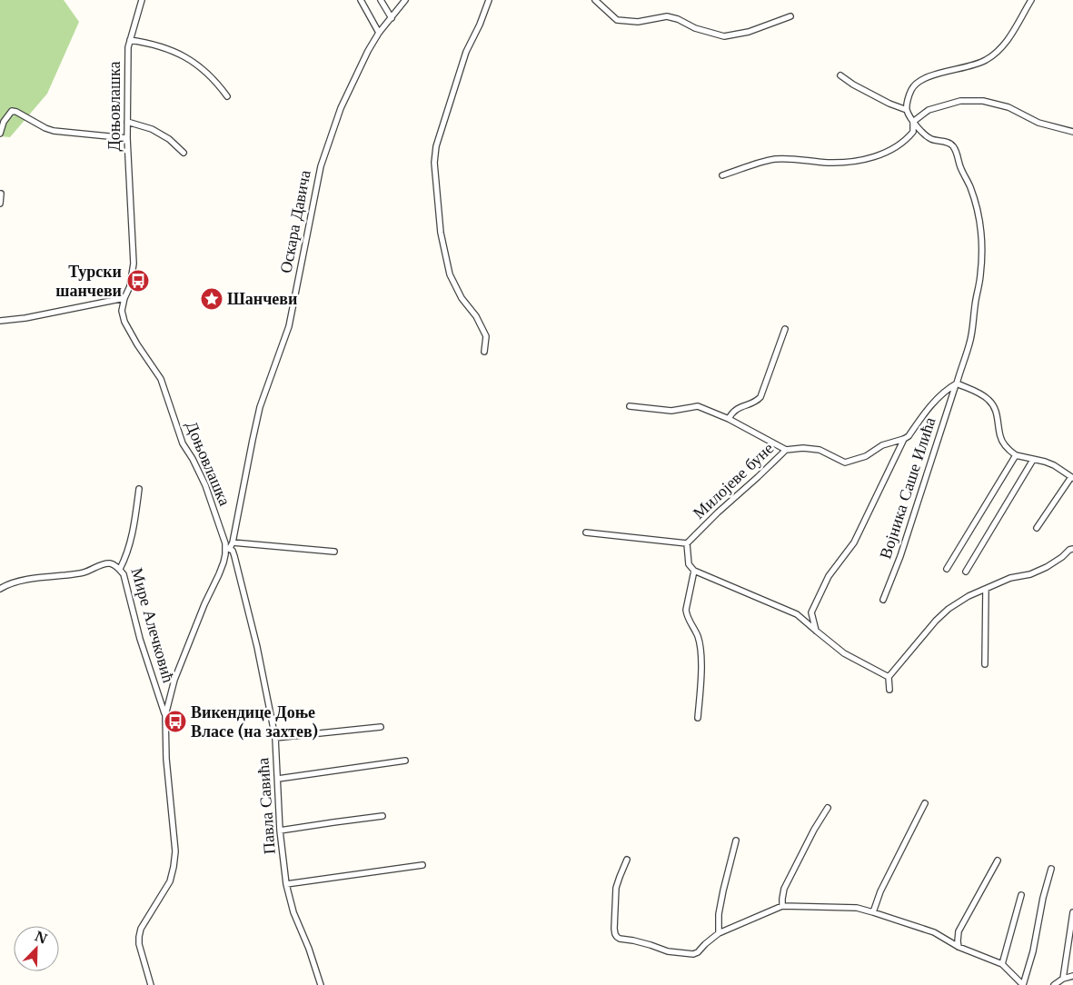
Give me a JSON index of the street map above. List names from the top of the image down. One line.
{"streets":{"street":["Доњовлашка","Оскара Давича","Милојеве буне","Војника Саше Илића","Мире Алечковић","Павла Савића"]},"crossings":[["Доњовлашка","Оскара Давича"],["Доњовлашка","Мире Алечковић"],["Доњовлашка","Павла Савића"],["Оскара Давича","Павла Савића"]],"places":{"bus stop":["Турски шанчеви","Викендице Доње Власе (на захтев)"],"place":["Шанчеви"]},"north":"top right"}
